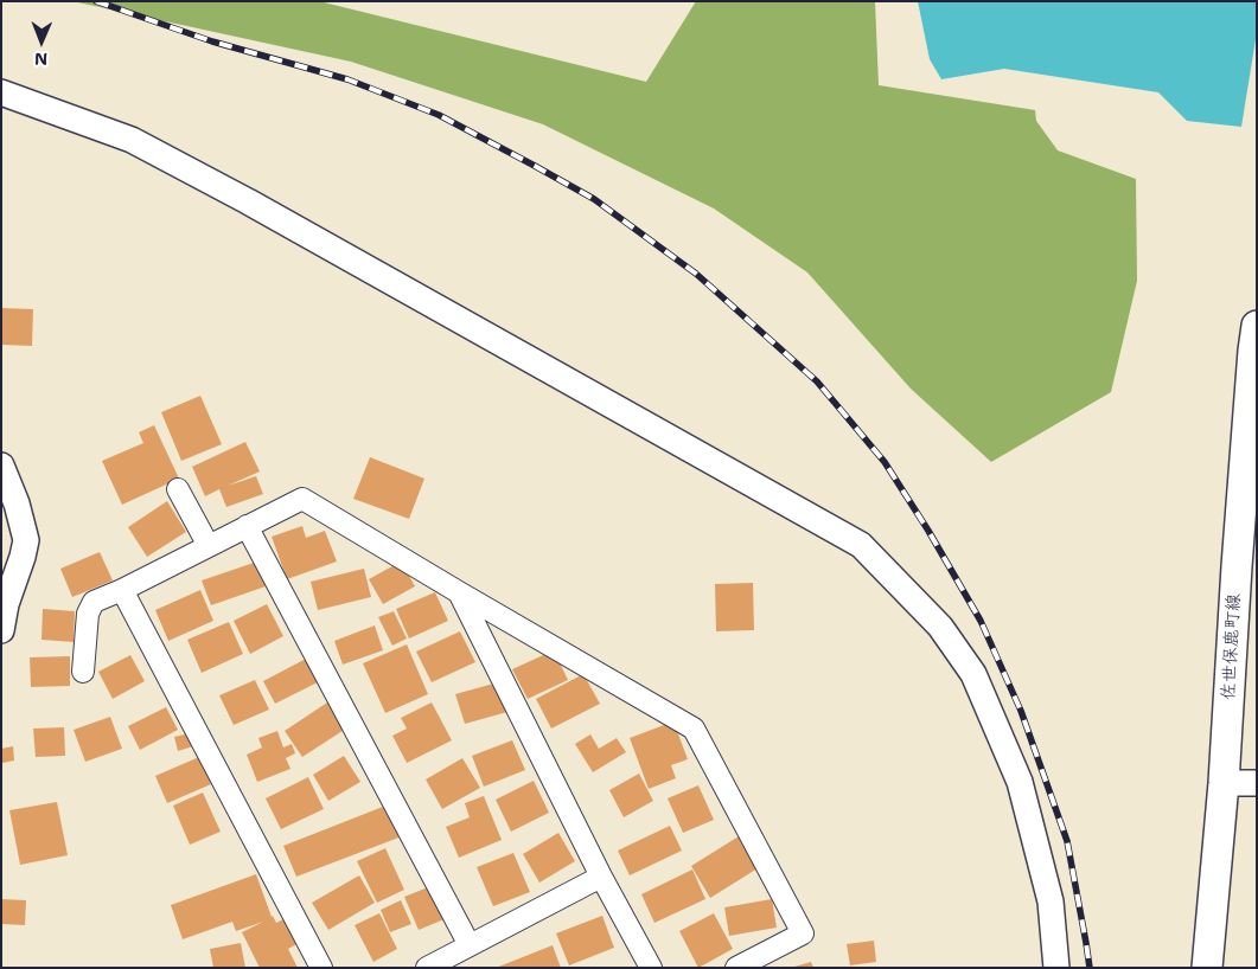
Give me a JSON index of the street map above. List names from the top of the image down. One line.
{"streets":{"main road":["佐世保鹿町線"]},"north":"bottom"}
